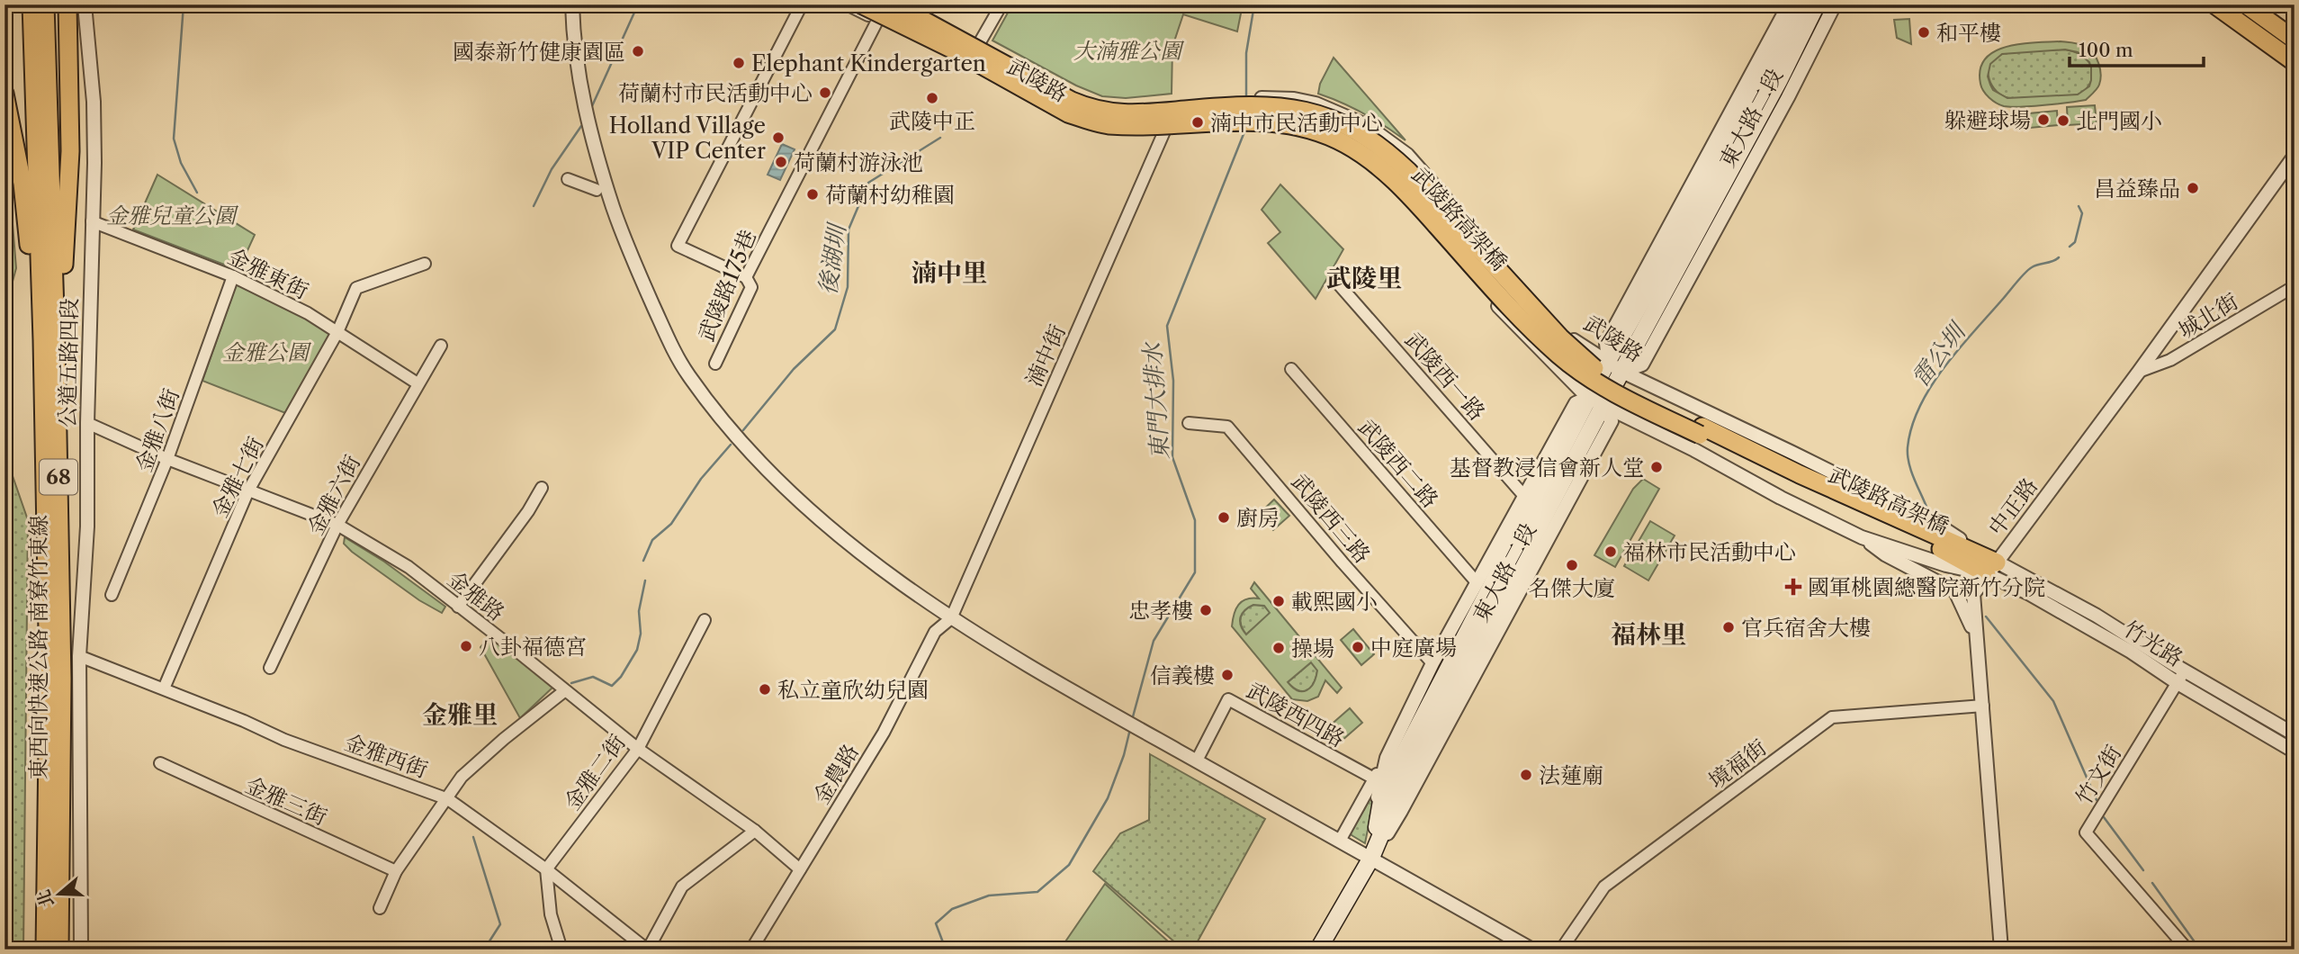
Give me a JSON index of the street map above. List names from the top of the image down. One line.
{"streets":{"main road":["東大路二段","武陵路高架橋","68","東西向快速公路 南寮竹東線"],"street":["武陵路","金雅東街","武陵路175巷","城北街","湳中街","公道五路四段","武陵西一路","金雅八街","武陵西二路","金雅七街","金雅六街","中正路","武陵西三路","金雅路","竹光路","武陵西四路","金雅西街","境福街","金雅二街","金農路","竹文街","金雅三街"]},"crossings":[["武陵路","東大路二段"],["武陵路","武陵路高架橋"],["武陵路","武陵路175巷"],["武陵路","湳中街"],["武陵路","中正路"],["武陵路","竹光路"],["東大路二段","武陵西一路"],["東大路二段","武陵西二路"],["東大路二段","武陵西三路"],["東大路二段","武陵西四路"],["武陵路高架橋","湳中街"],["武陵路高架橋","中正路"],["武陵路高架橋","竹光路"],["金雅東街","公道五路四段"],["金雅東街","金雅八街"],["金雅東街","金雅七街"],["金雅東街","金雅六街"],["城北街","中正路"],["湳中街","金農路"],["公道五路四段","金雅路"],["公道五路四段","金雅西街"],["金雅八街","金雅路"],["金雅七街","金雅路"],["金雅七街","金雅西街"],["金雅六街","金雅路"],["中正路","竹光路"],["中正路","境福街"],["金雅路","金雅二街"],["金雅路","金農路"],["竹光路","竹文街"],["金雅西街","金雅二街"]],"districts":["湳中里","武陵里","福林里","金雅里"],"water":["後湖圳","雷公圳","東門大排水"],"parks":["大湳雅公園","金雅兒童公園","金雅公園"],"places":{"other":["和平樓","國泰新竹健康園區","Elephant Kindergarten","荷蘭村市民活動中心","武陵中正","躲避球場","北門國小","湳中市民活動中心","Holland Village VIP Center","荷蘭村游泳池","昌益臻品","荷蘭村幼稚園","基督教浸信會新人堂","廚房","福林市民活動中心","名傑大廈","載熙國小","忠孝樓","官兵宿舍大樓","八卦福德宮","中庭廣場","操場","信義樓","私立童欣幼兒園","法蓮廟"],"health":["國軍桃園總醫院新竹分院"]},"scale_bar":"100 m","north":"left"}
